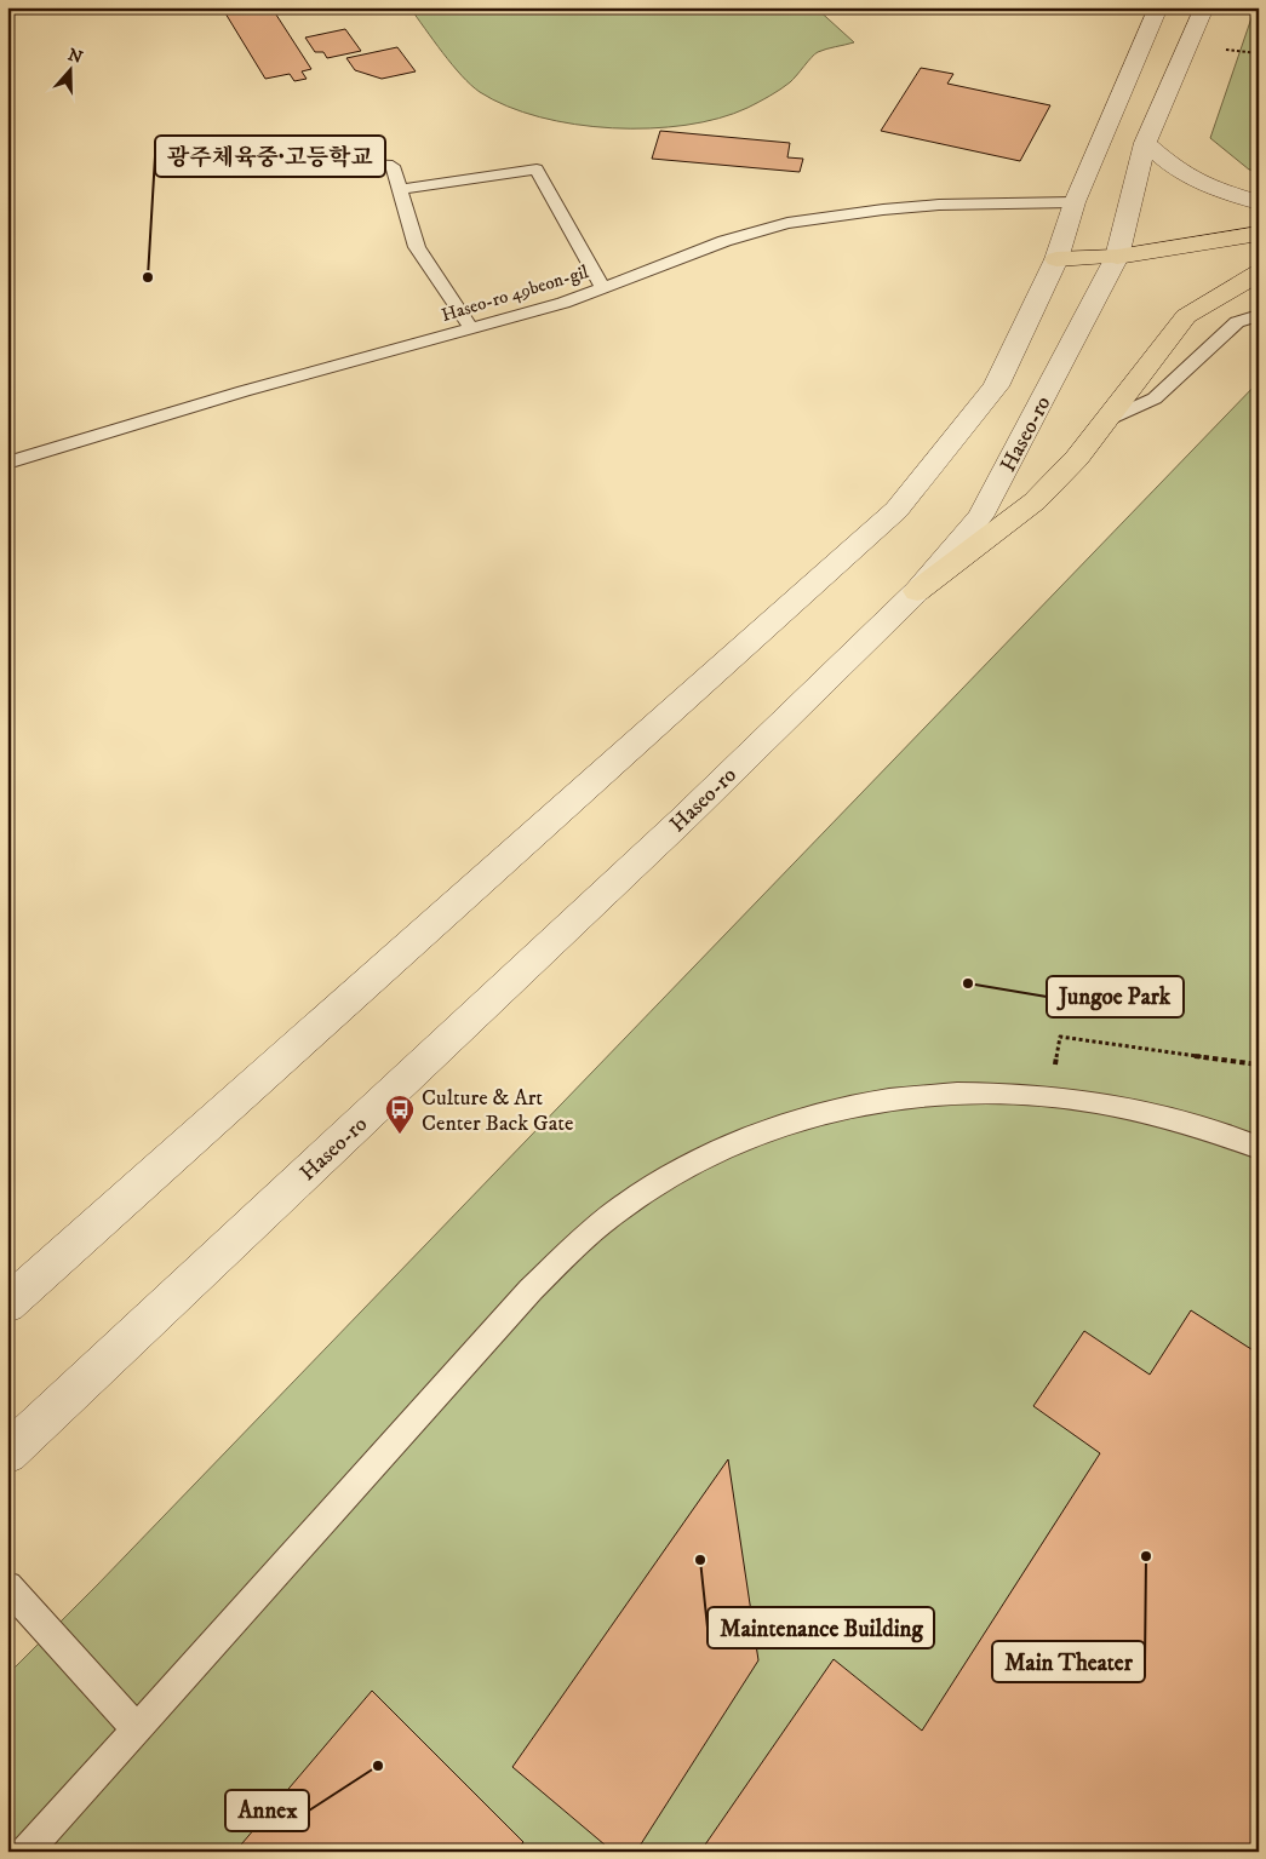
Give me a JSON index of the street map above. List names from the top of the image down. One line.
{"streets":{"street":["Haseo-ro"],"lane":["Haseo-ro 49beon-gil"]},"places":{"other":["광주체육중·고등학교","Jungoe Park","Main Theater","Maintenance Building","Annex"],"bus stop":["Culture & Art Center Back Gate"]},"north":"top"}
